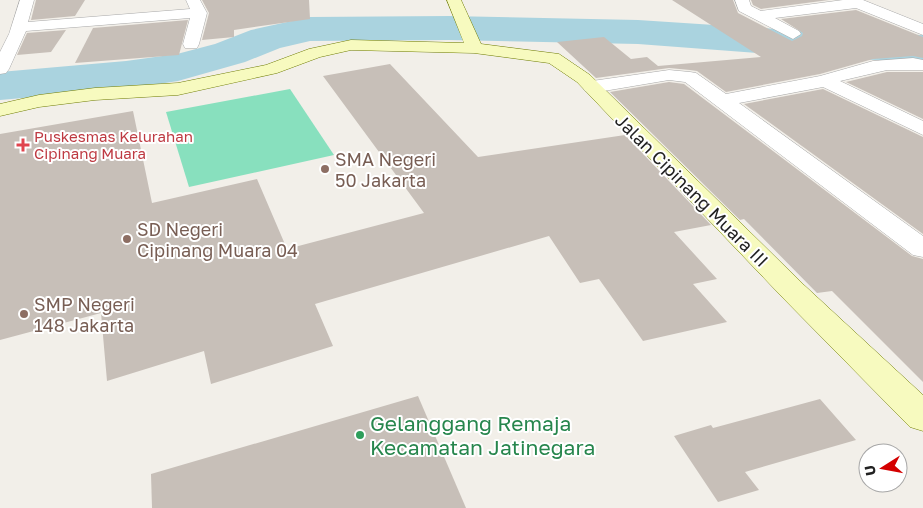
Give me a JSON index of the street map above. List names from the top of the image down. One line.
{"streets":{"street":["Jalan Cipinang Muara III"]},"places":{"health":["Puskesmas Kelurahan Cipinang Muara"],"other":["SMA Negeri 50 Jakarta","SD Negeri Cipinang Muara 04","SMP Negeri 148 Jakarta","Gelanggang Remaja Kecamatan Jatinegara"]},"north":"left"}
